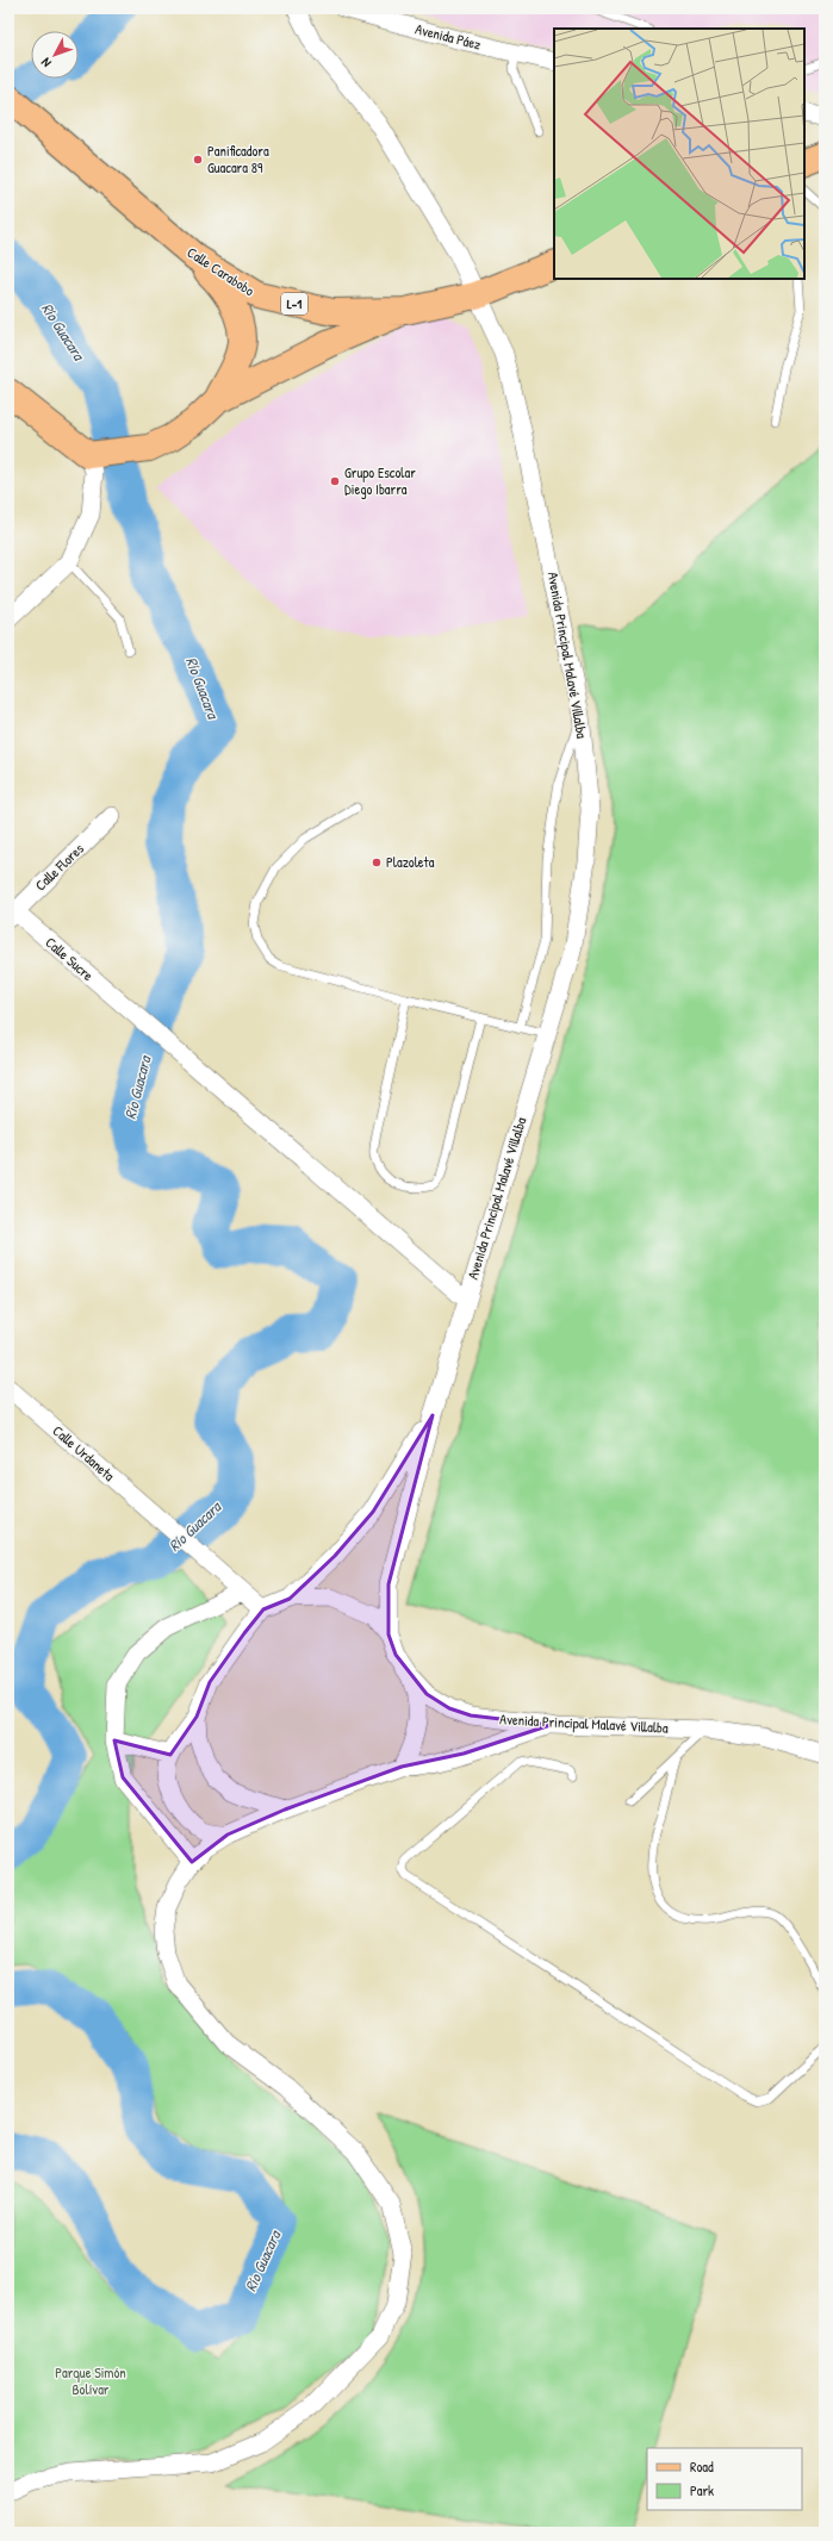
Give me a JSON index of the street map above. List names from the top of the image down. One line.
{"streets":{"main road":["Calle Carabobo","L-1"],"street":["Avenida Páez","Avenida Principal Malavé Villalba","Calle Flores","Calle Sucre","Calle Urdaneta"]},"crossings":[["Calle Carabobo","L-1"],["Calle Carabobo","Avenida Principal Malavé Villalba"],["Avenida Principal Malavé Villalba","Calle Sucre"],["Calle Flores","Calle Sucre"]],"water":["Río Guacara"],"parks":["Parque Simón Bolívar"],"places":["Panificadora Guacara 89","Grupo Escolar Diego Ibarra","Plazoleta"],"legend":["Road","Park"],"north":"bottom left"}
